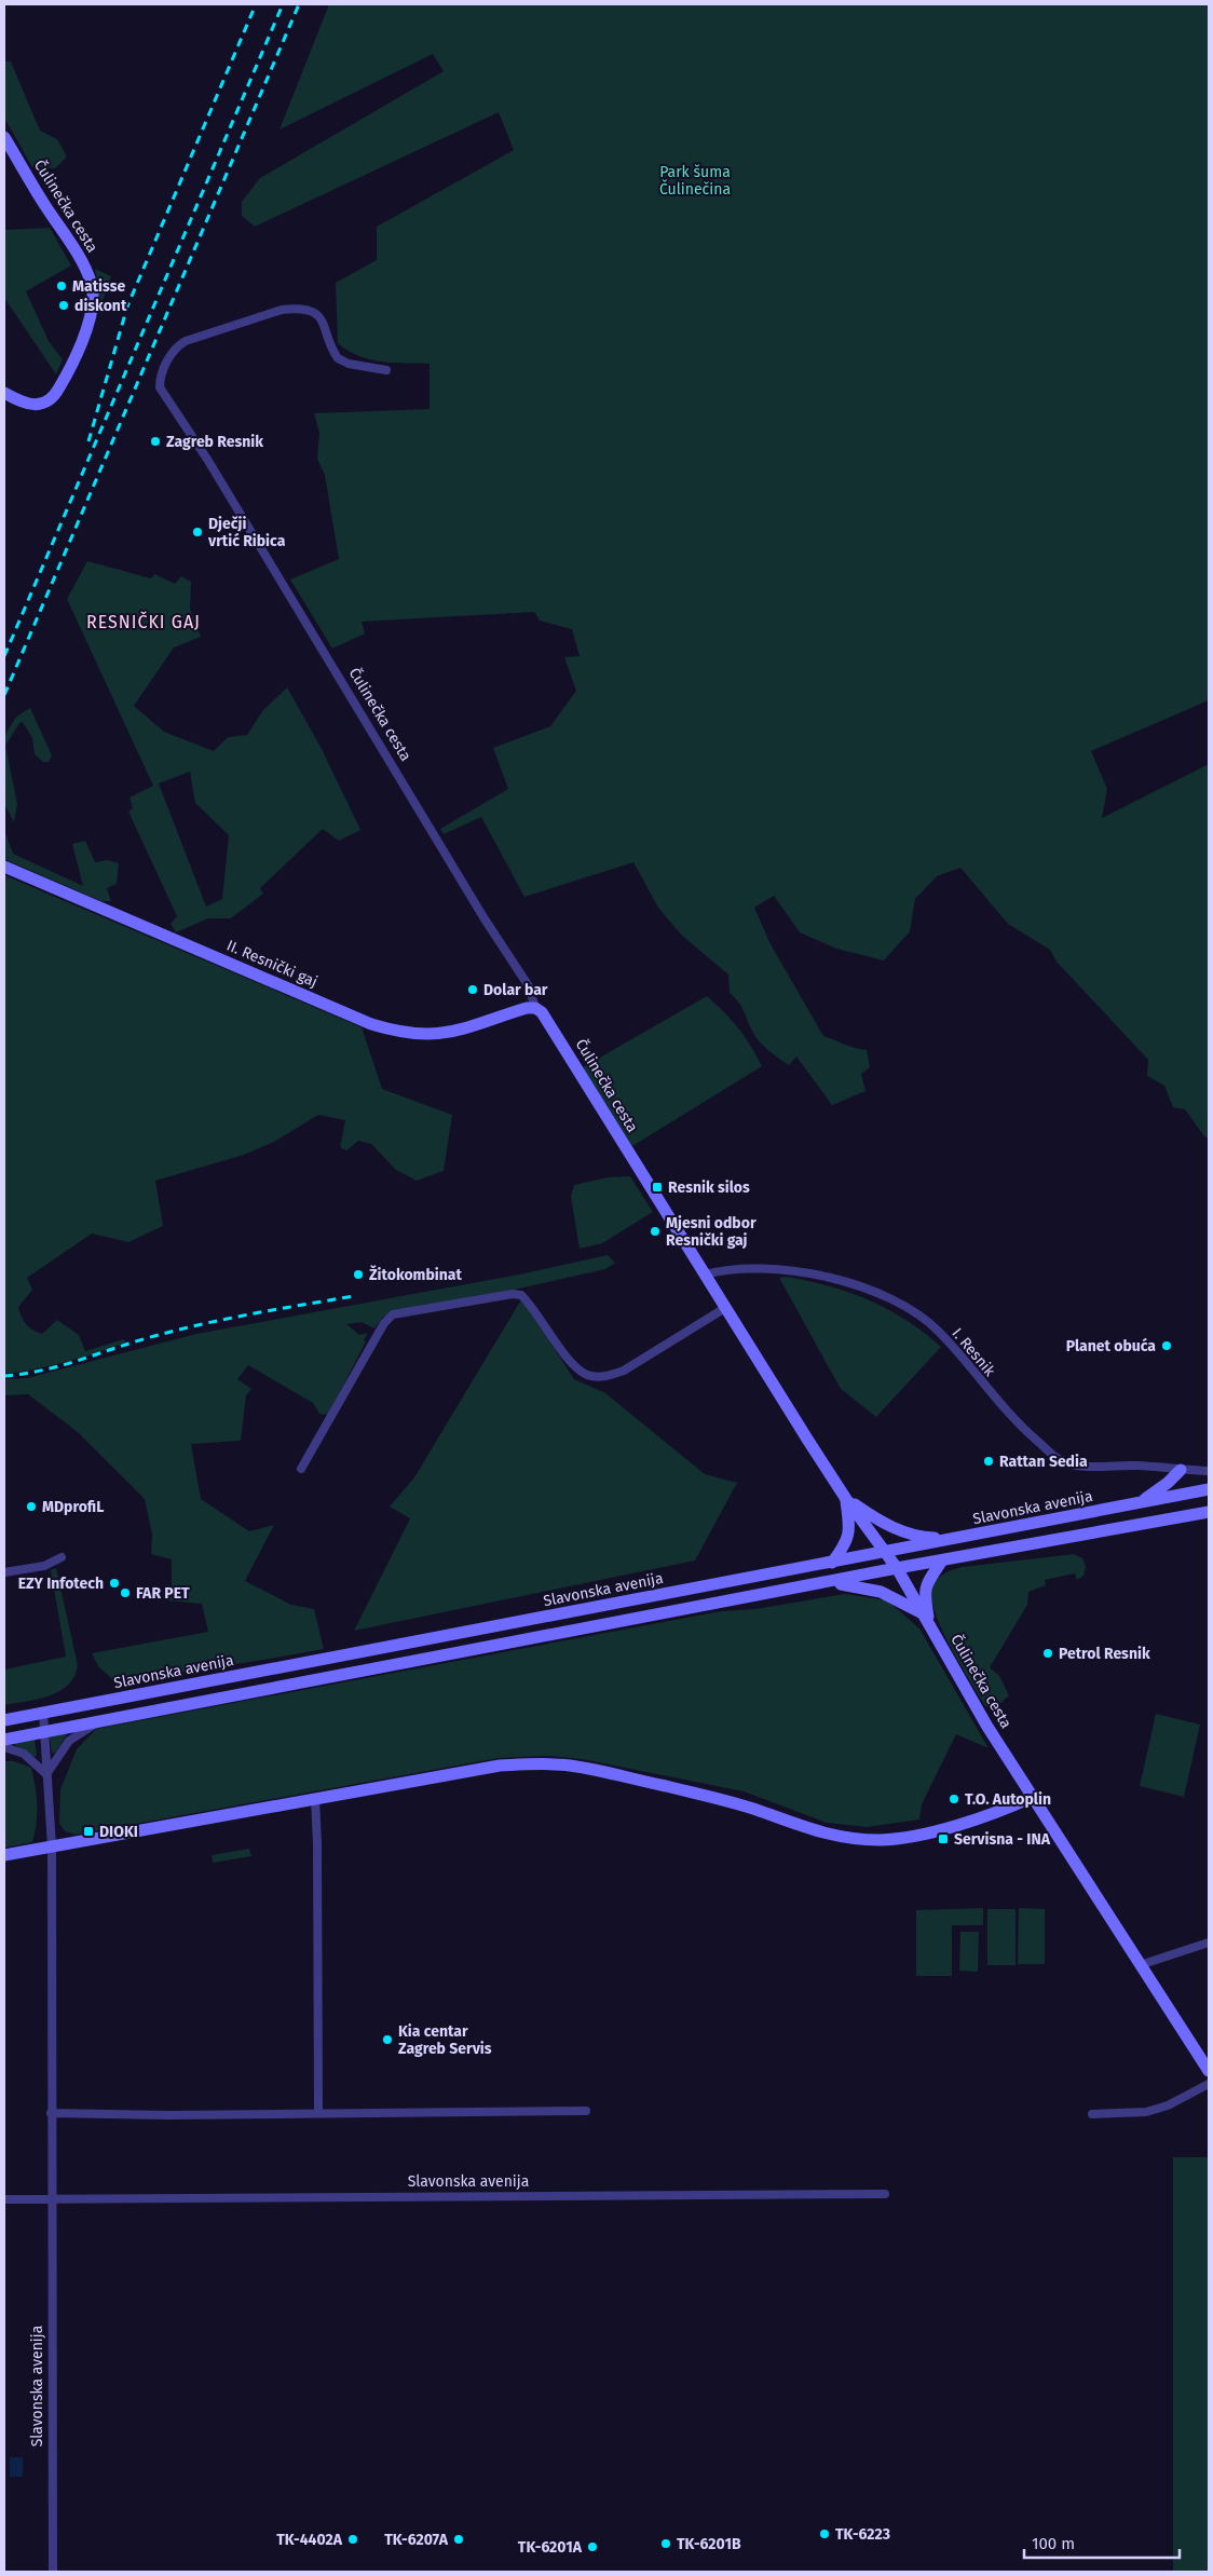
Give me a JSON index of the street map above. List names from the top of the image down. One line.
{"streets":{"street":["Čulinečka cesta","II. Resnički gaj","I. Resnik","Slavonska avenija"]},"crossings":[["Čulinečka cesta","II. Resnički gaj"],["Čulinečka cesta","I. Resnik"],["Čulinečka cesta","Slavonska avenija"]],"districts":["RESNIČKI GAJ"],"parks":["Park šuma Čulinečina"],"places":{"other":["Matisse","diskont","Zagreb Resnik","Dječji vrtić Ribica","Dolar bar","Mjesni odbor Resnički gaj","Žitokombinat","Planet obuća","Rattan Sedia","MDprofiL","EZY Infotech","FAR PET","Petrol Resnik","T.O. Autoplin","Kia centar Zagreb Servis","TK-6223","TK-4402A","TK-6207A","TK-6201B","TK-6201A"],"transit":["Resnik silos","DIOKI","Servisna - INA"]},"scale_bar":"100 m"}
